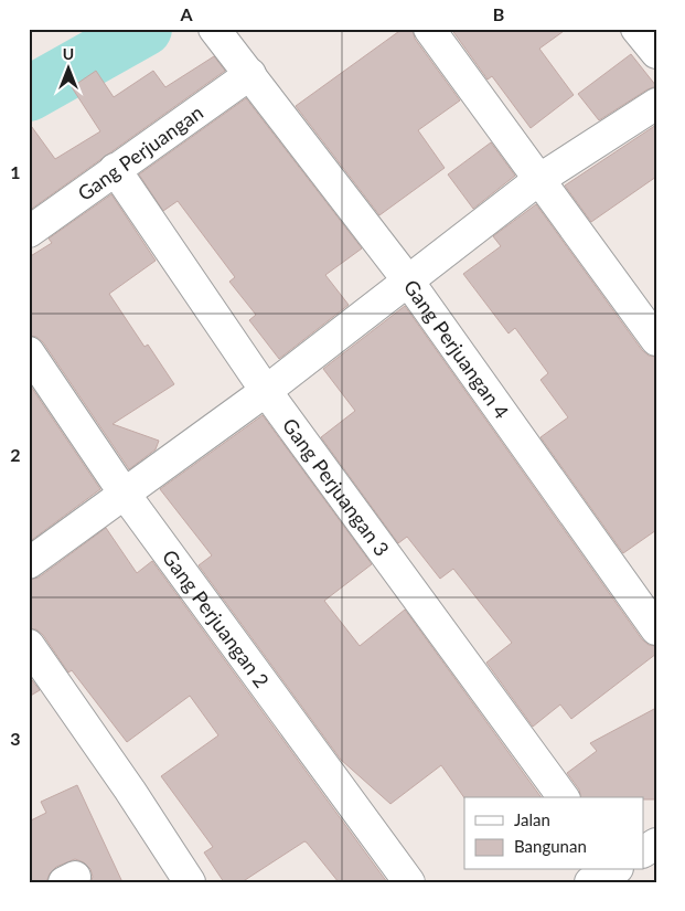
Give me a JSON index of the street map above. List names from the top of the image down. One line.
{"streets":{"street":["Gang Perjuangan","Gang Perjuangan 4","Gang Perjuangan 3","Gang Perjuangan 2"]},"crossings":[["Gang Perjuangan","Gang Perjuangan 4"],["Gang Perjuangan","Gang Perjuangan 3"]],"legend":["Jalan","Bangunan"],"north":"top","grid":{"columns":["A","B"],"rows":["1","2","3"]}}
